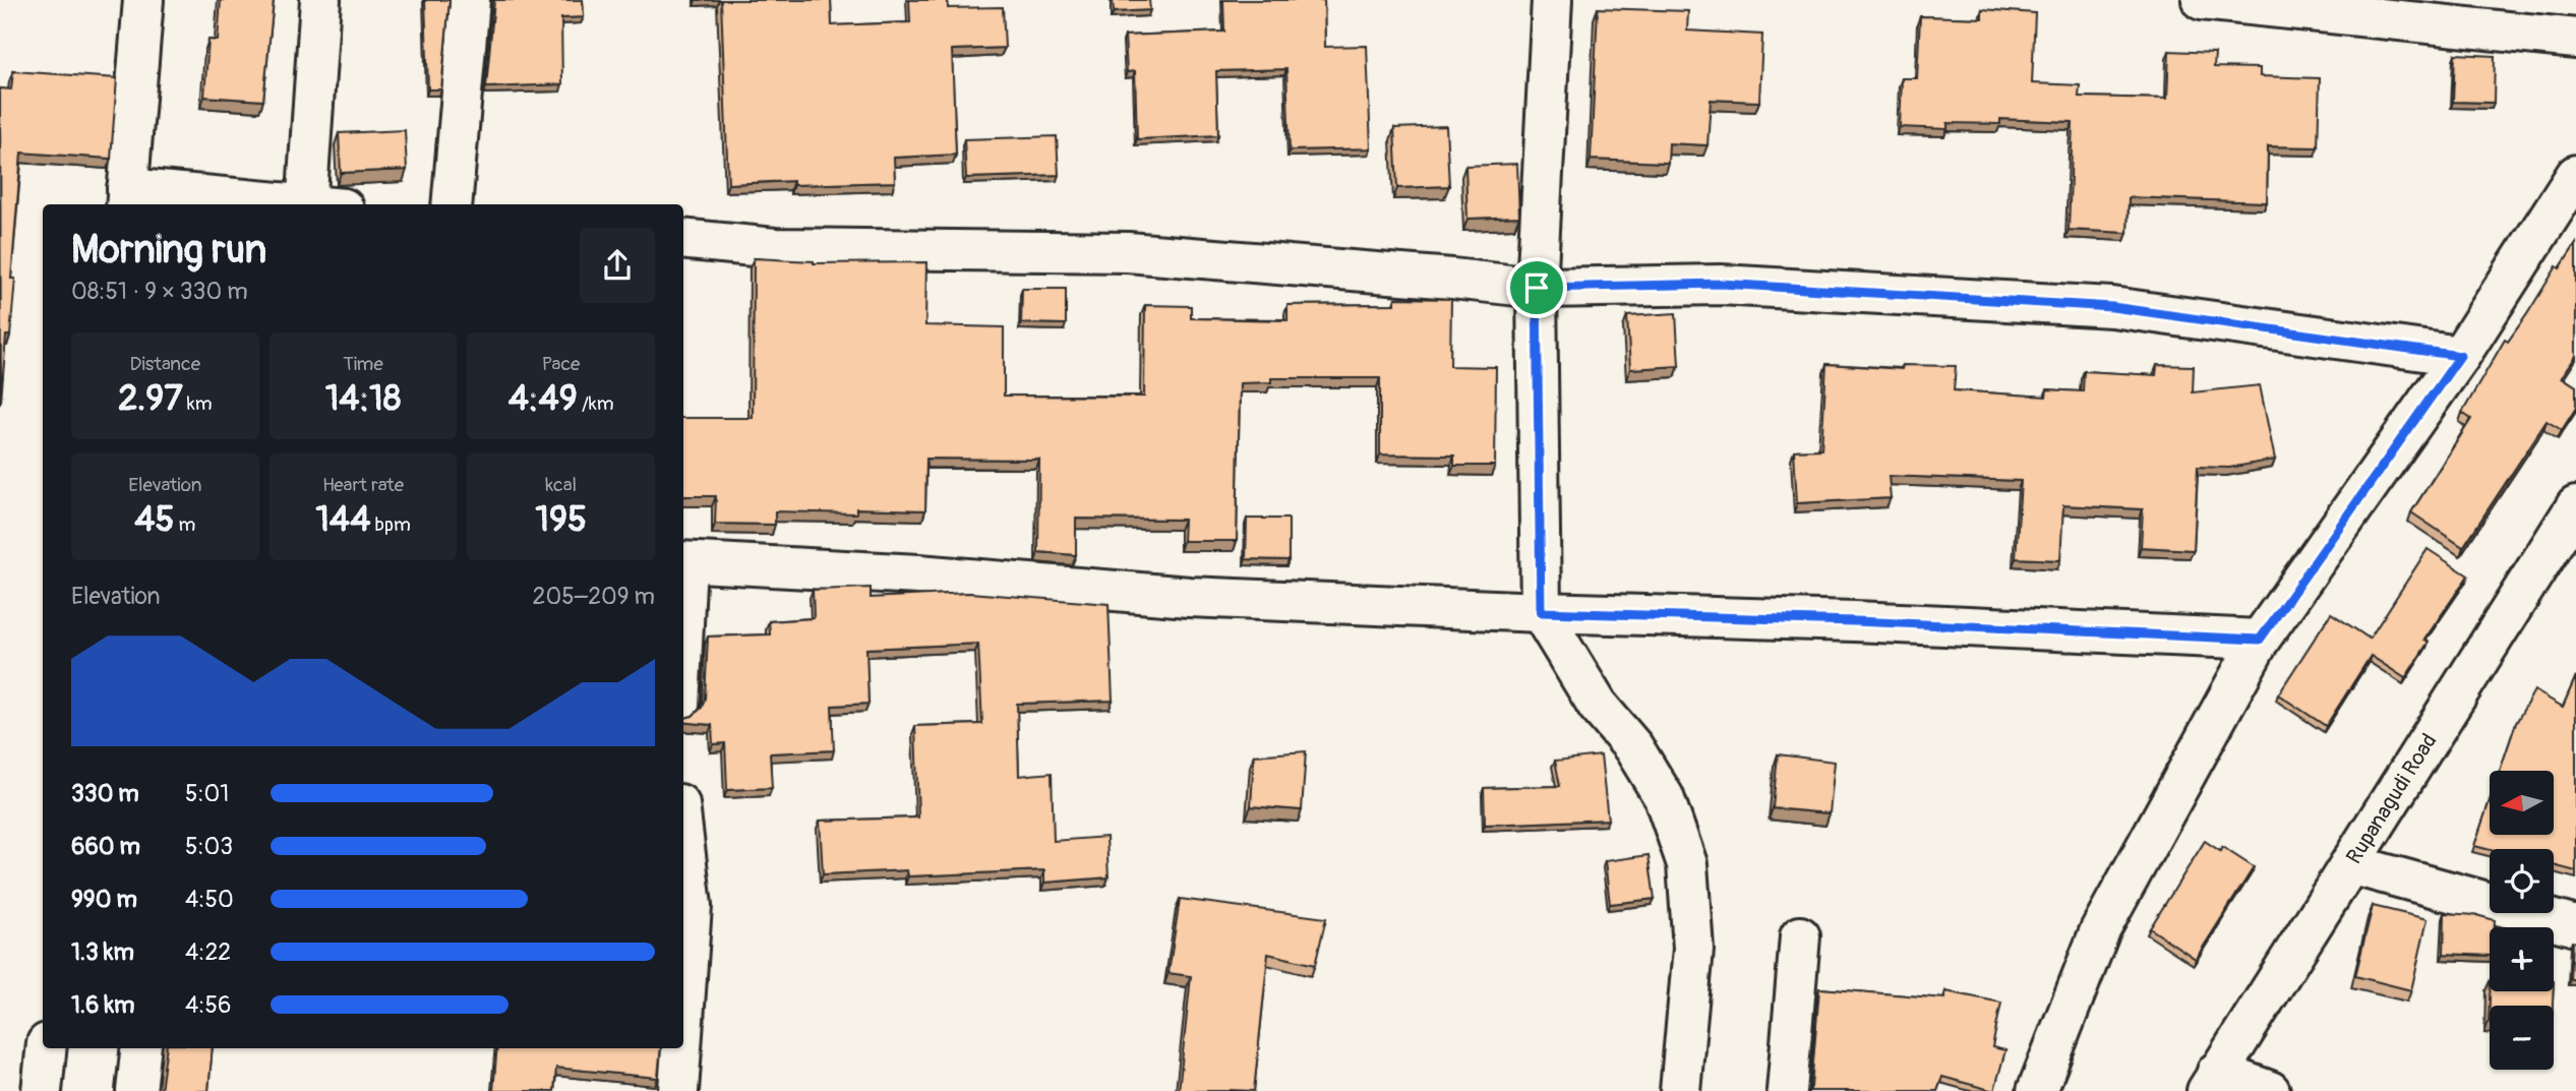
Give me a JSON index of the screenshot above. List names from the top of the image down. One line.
{"streets":{"street":["Rupanagudi Road"]},"north":"left","page":{"heading":["Morning run","08:51 · 9 × 330 m"],"stats":[["Distance","2.97 km"],["Time","14:18"],["Pace","4:49 /km"],["Elevation","45 m"],["Heart rate","144 bpm"],["kcal","195"]],"chart":["Elevation","205–209 m"],"list":[{"name":"330 m","note":"5:01"},{"name":"660 m","note":"5:03"},{"name":"990 m","note":"4:50"},{"name":"1.3 km","note":"4:22"},{"name":"1.6 km","note":"4:56"}],"map_buttons":["+","−"]}}
